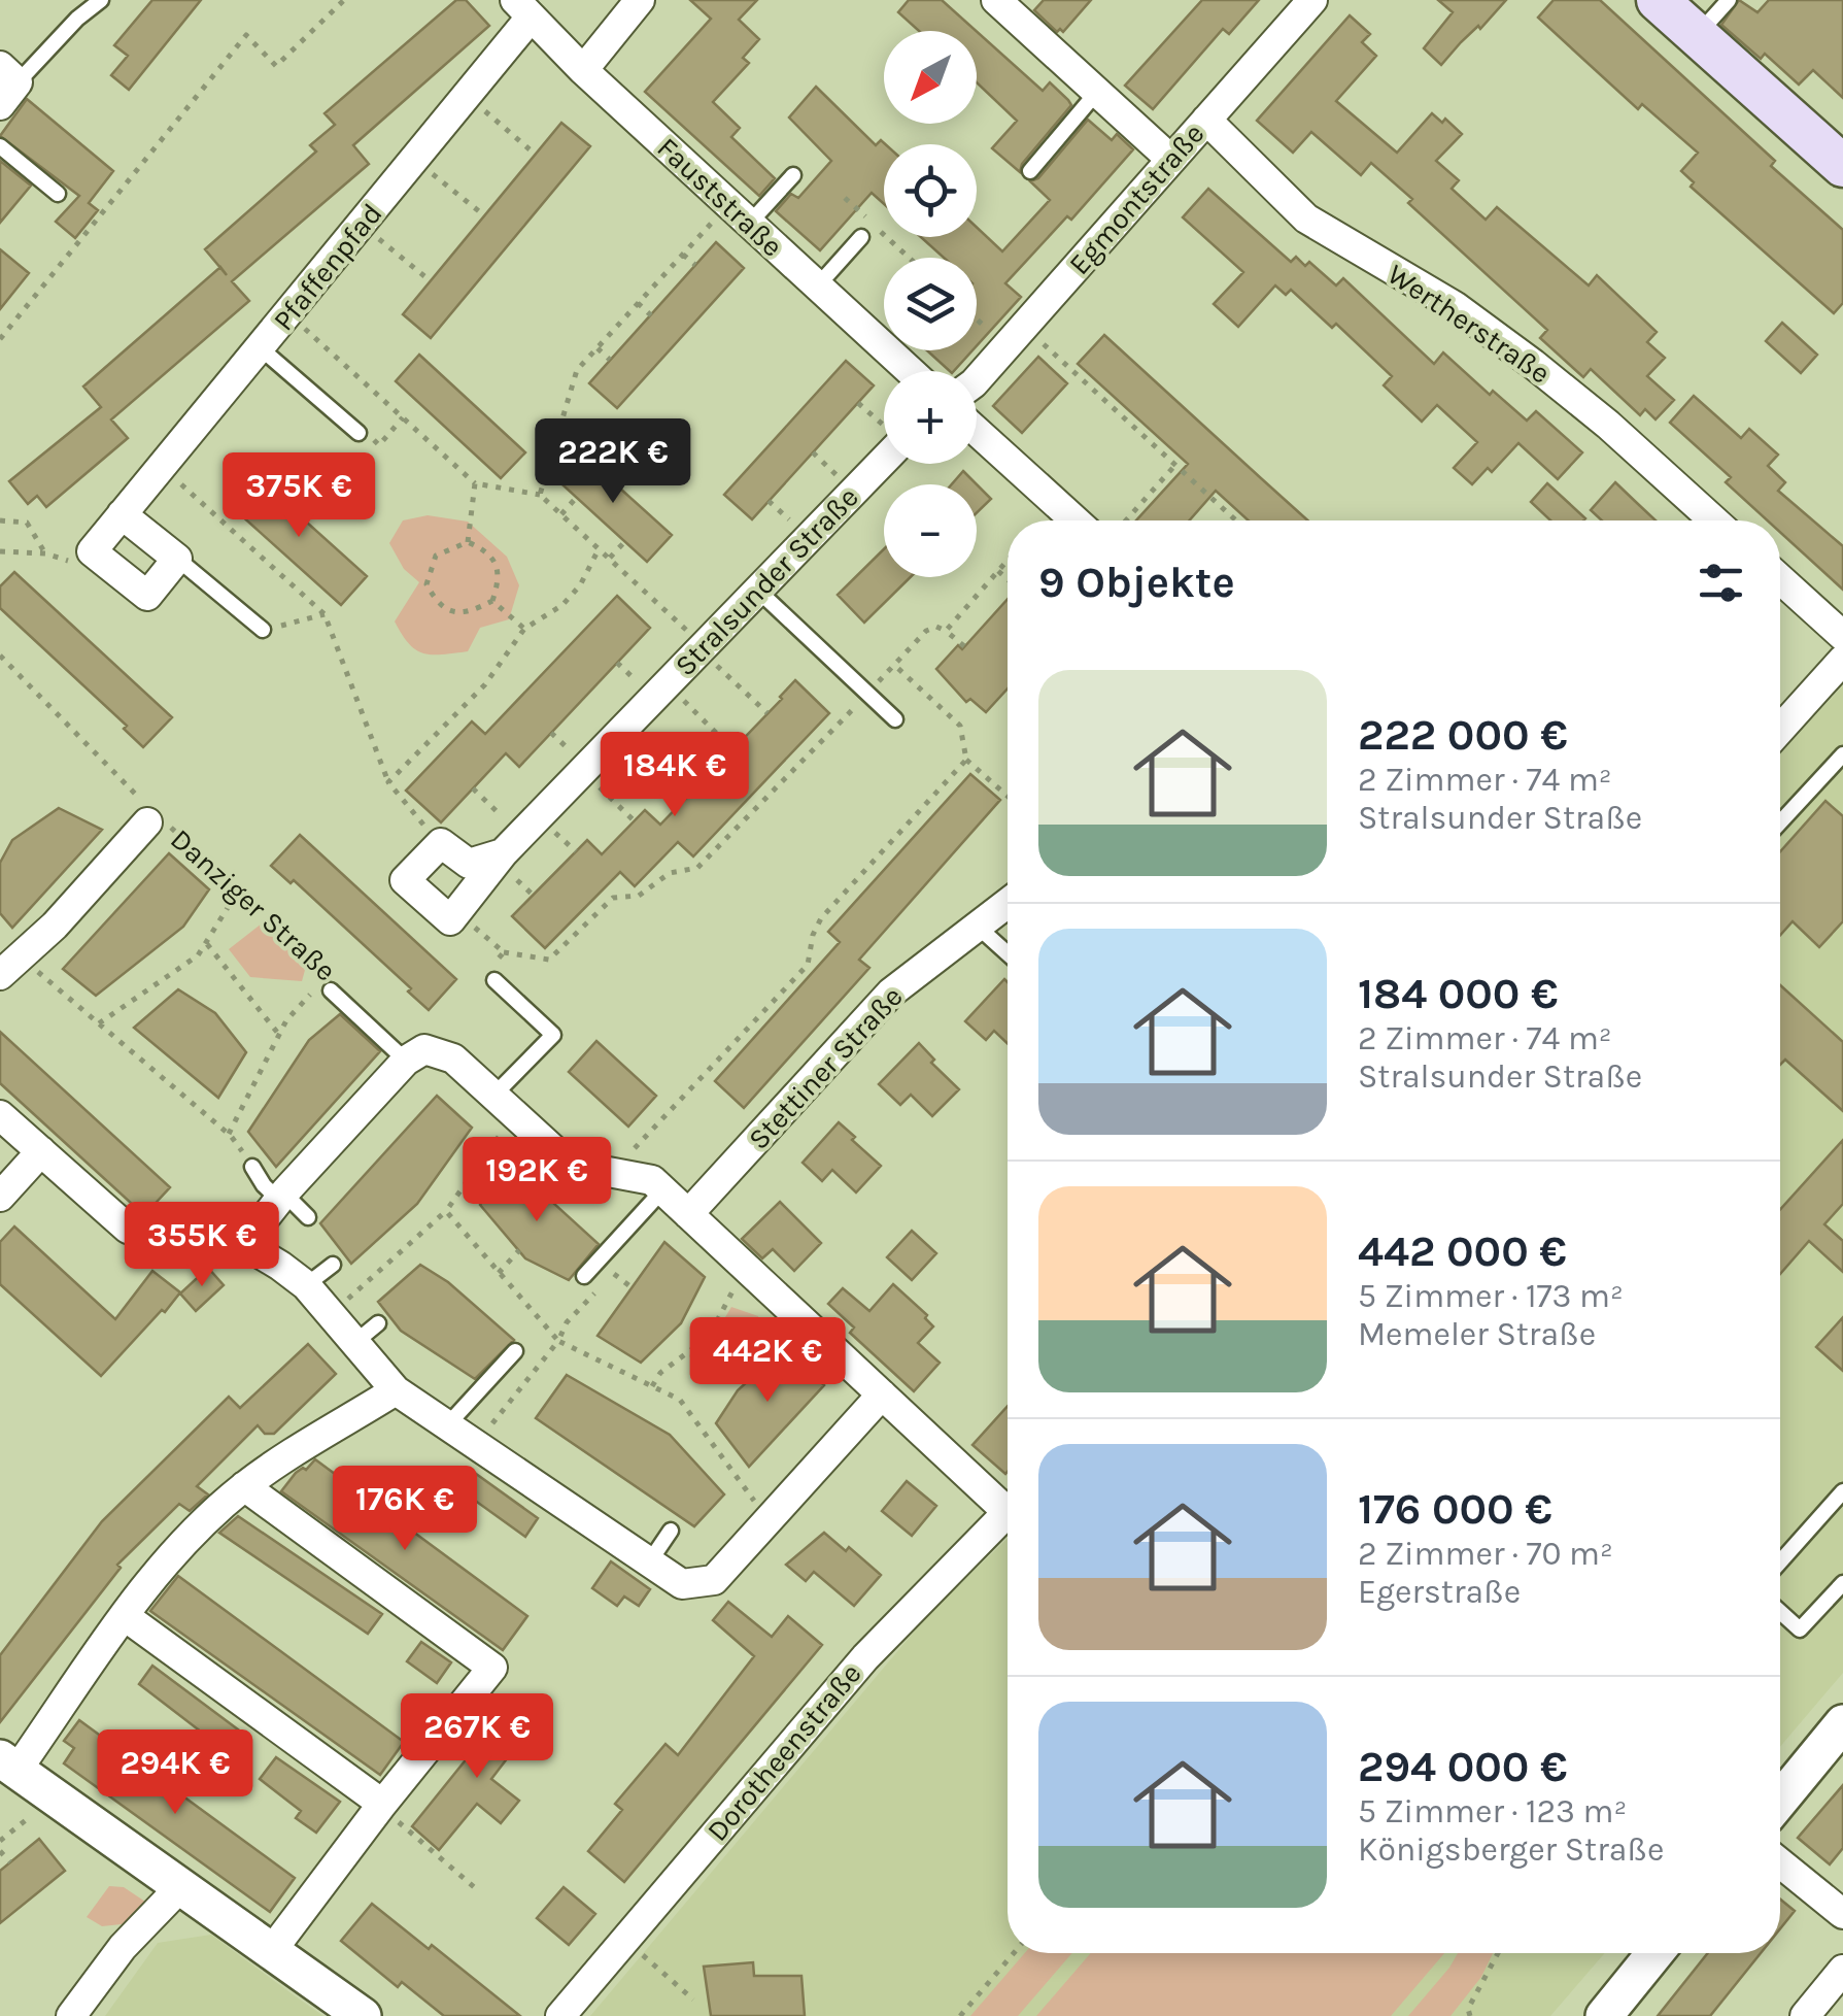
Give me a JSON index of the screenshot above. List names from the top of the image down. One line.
{"streets":{"street":["Fauststraße","Egmontstraße","Pfaffenpfad","Wertherstraße","Stralsunder Straße","Danziger Straße","Stettiner Straße","Dorotheenstraße"]},"crossings":[["Fauststraße","Pfaffenpfad"],["Egmontstraße","Wertherstraße"]],"north":"bottom left","page":{"map_buttons":["+","−"],"price":["222K €","375K €","184K €","192K €","355K €","442K €","176K €","267K €","294K €"],"heading":"9 Objekte","list":[{"name":"222 000 €","note":"2 Zimmer · 74 m² · Stralsunder Straße"},{"name":"184 000 €","note":"2 Zimmer · 74 m² · Stralsunder Straße"},{"name":"442 000 €","note":"5 Zimmer · 173 m² · Memeler Straße"},{"name":"176 000 €","note":"2 Zimmer · 70 m² · Egerstraße"},{"name":"294 000 €","note":"5 Zimmer · 123 m² · Königsberger Straße"}]}}
